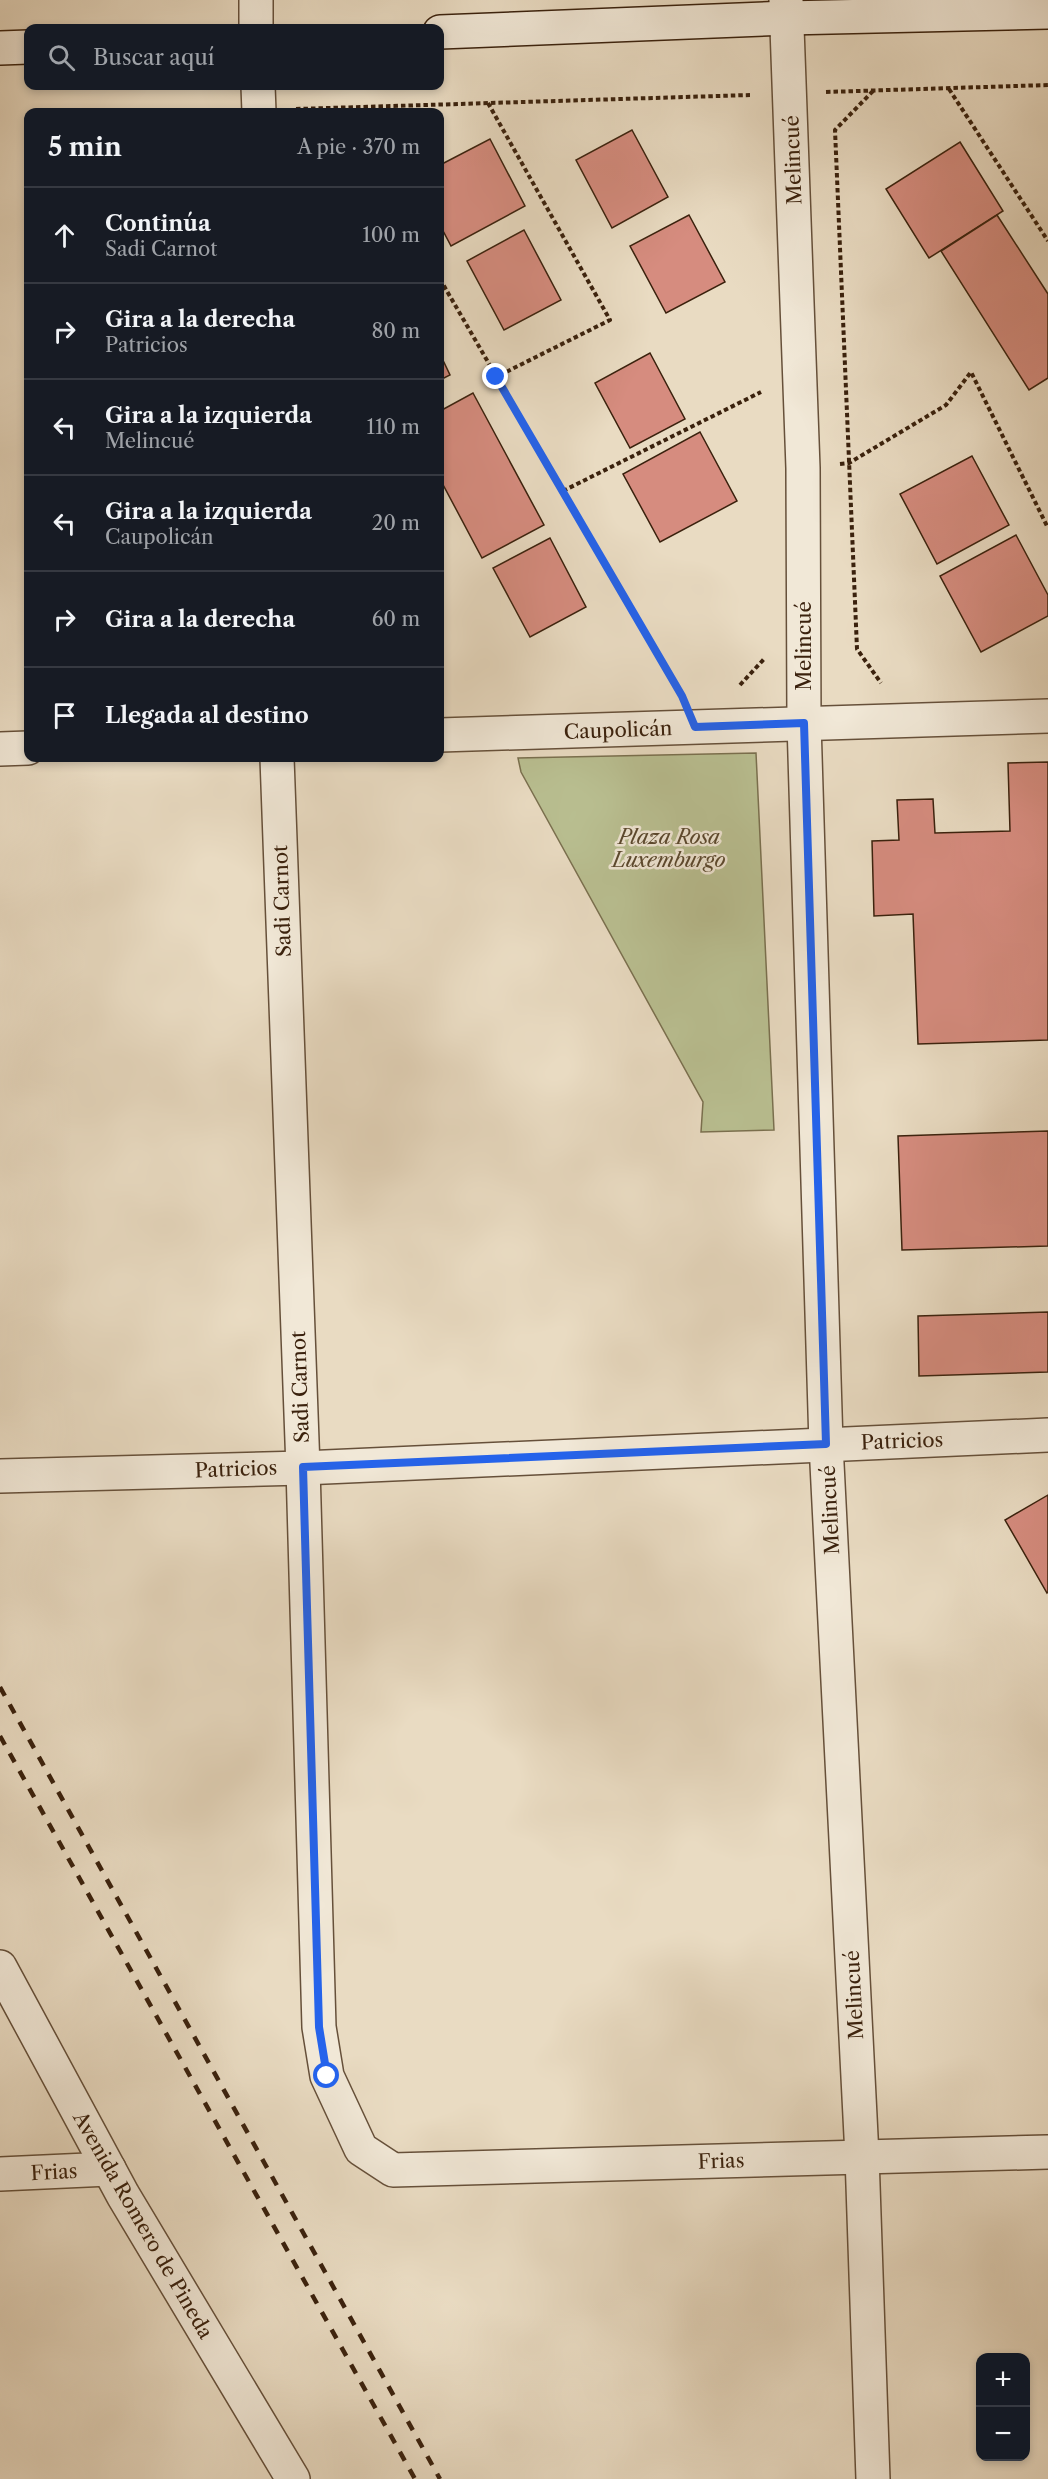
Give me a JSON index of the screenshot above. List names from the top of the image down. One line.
{"streets":{"street":["Melincué","Caupolicán","Sadi Carnot","Patricios","Frias","Avenida Romero de Pineda"]},"crossings":[["Melincué","Caupolicán"],["Melincué","Patricios"],["Melincué","Frias"],["Sadi Carnot","Patricios"],["Sadi Carnot","Frias"],["Frias","Avenida Romero de Pineda"]],"parks":["Plaza Rosa Luxemburgo"],"page":{"search":"Buscar aquí","heading":["5 min","A pie · 370 m"],"list":[["Continúa","Sadi Carnot","100 m"],["Gira a la derecha","Patricios","80 m"],["Gira a la izquierda","Melincué","110 m"],["Gira a la izquierda","Caupolicán","20 m"],["Gira a la derecha","60 m"],"Llegada al destino"],"map_buttons":["+","−"]}}
